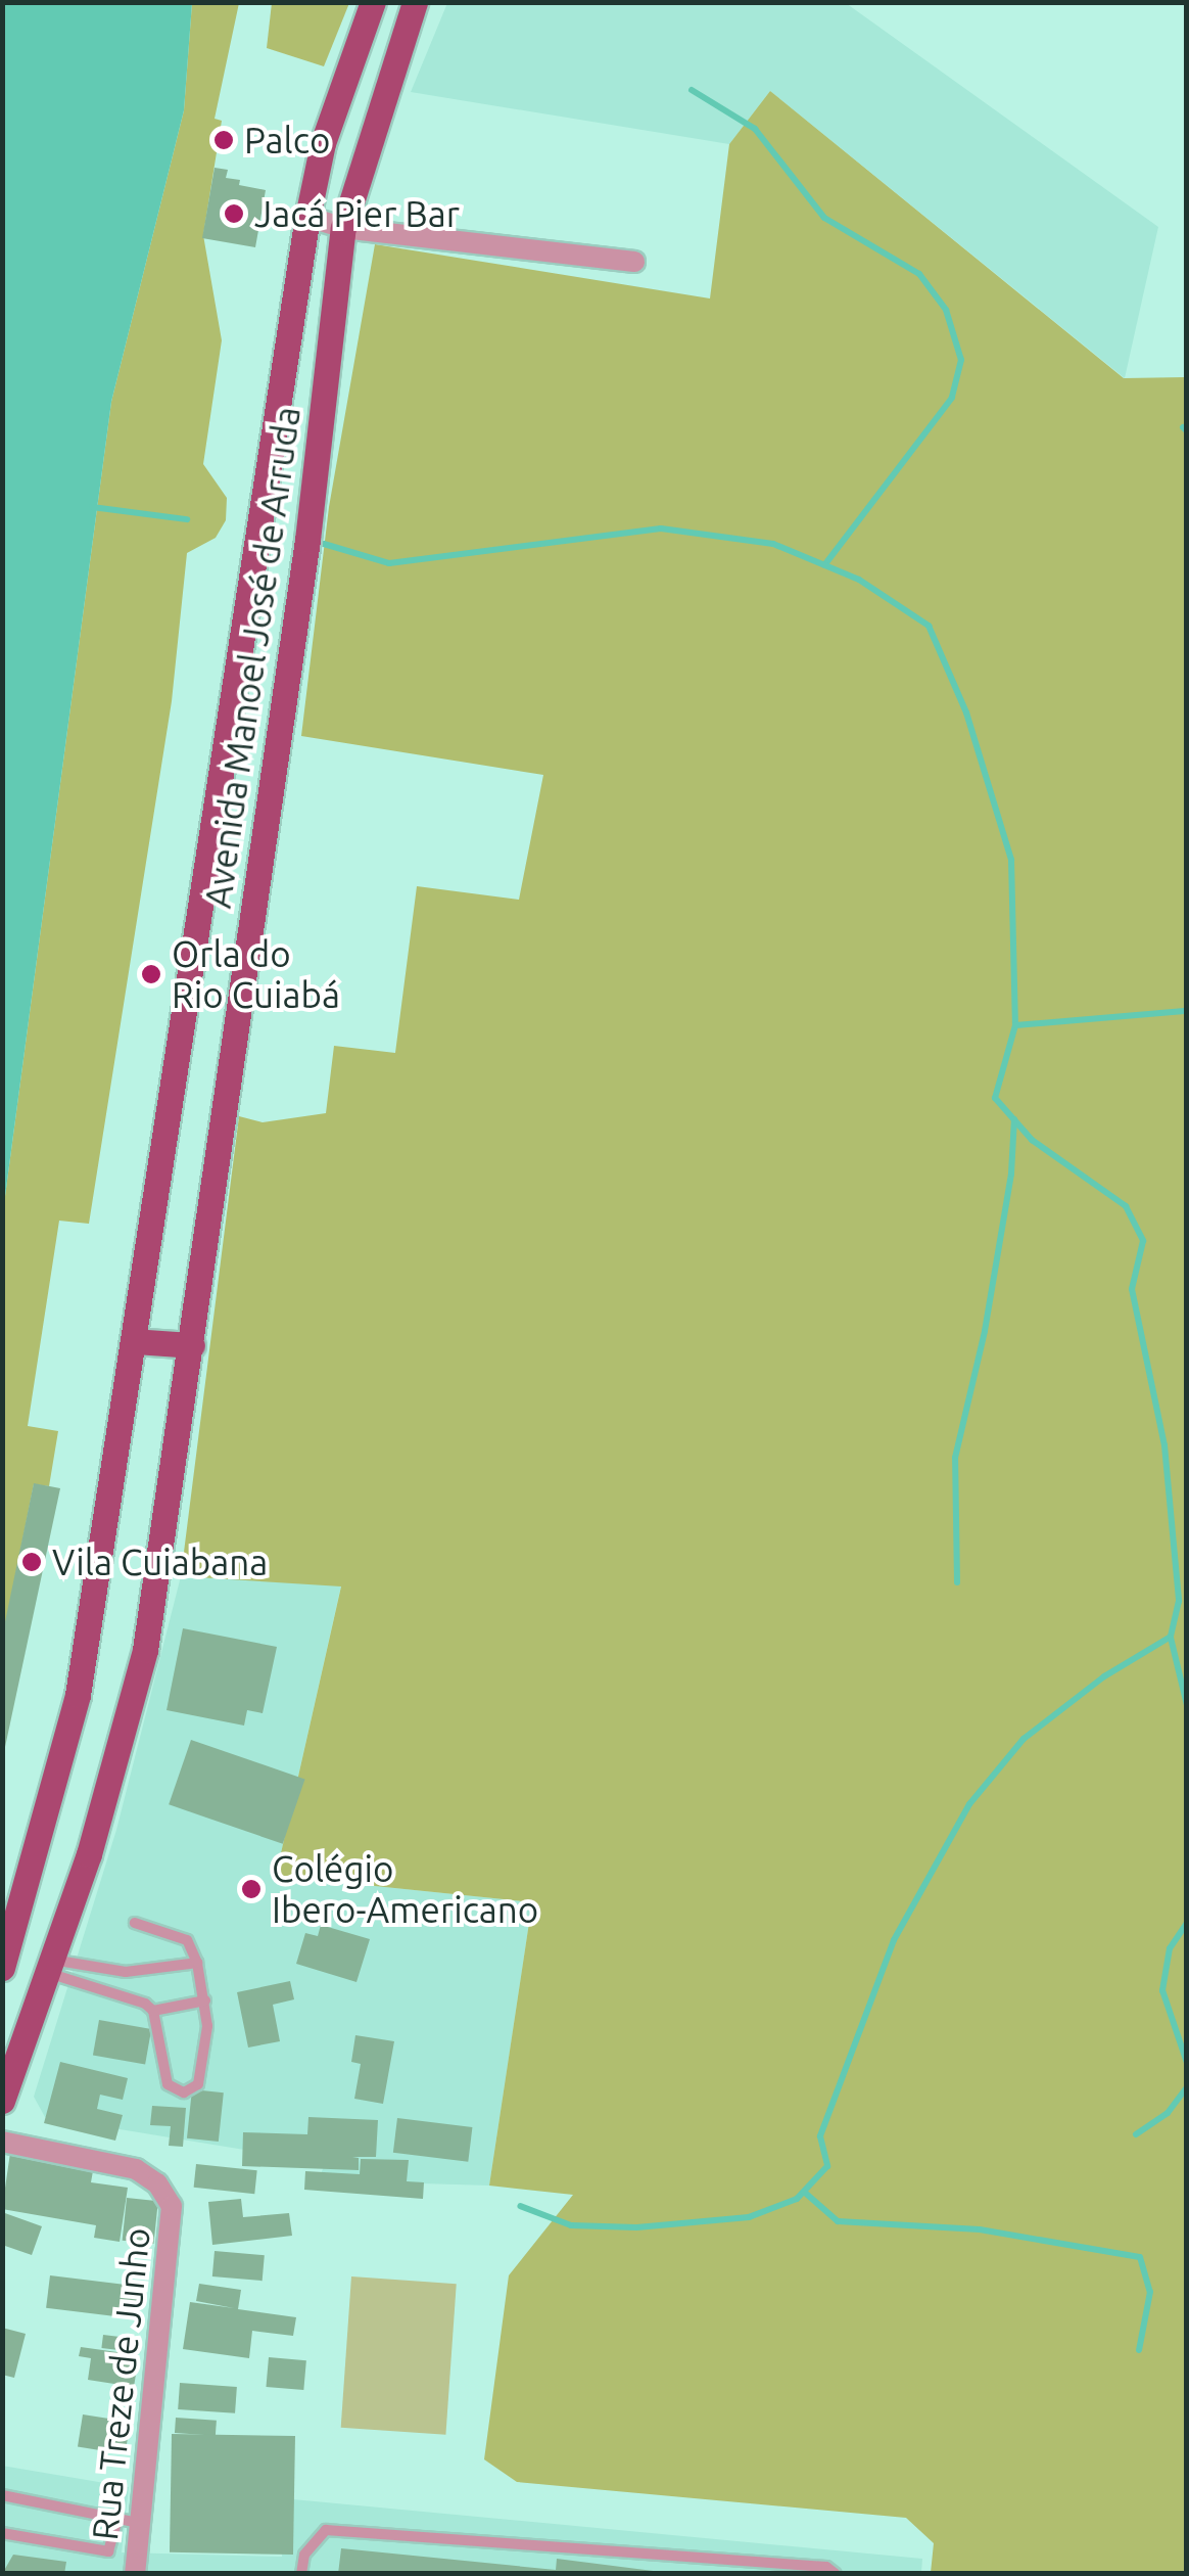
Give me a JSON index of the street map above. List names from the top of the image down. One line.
{"streets":{"main road":["Avenida Manoel José de Arruda"],"street":["Rua Treze de Junho"]},"places":["Palco","Jacá Pier Bar","Orla do Rio Cuiabá","Vila Cuiabana","Colégio Ibero-Americano"]}
